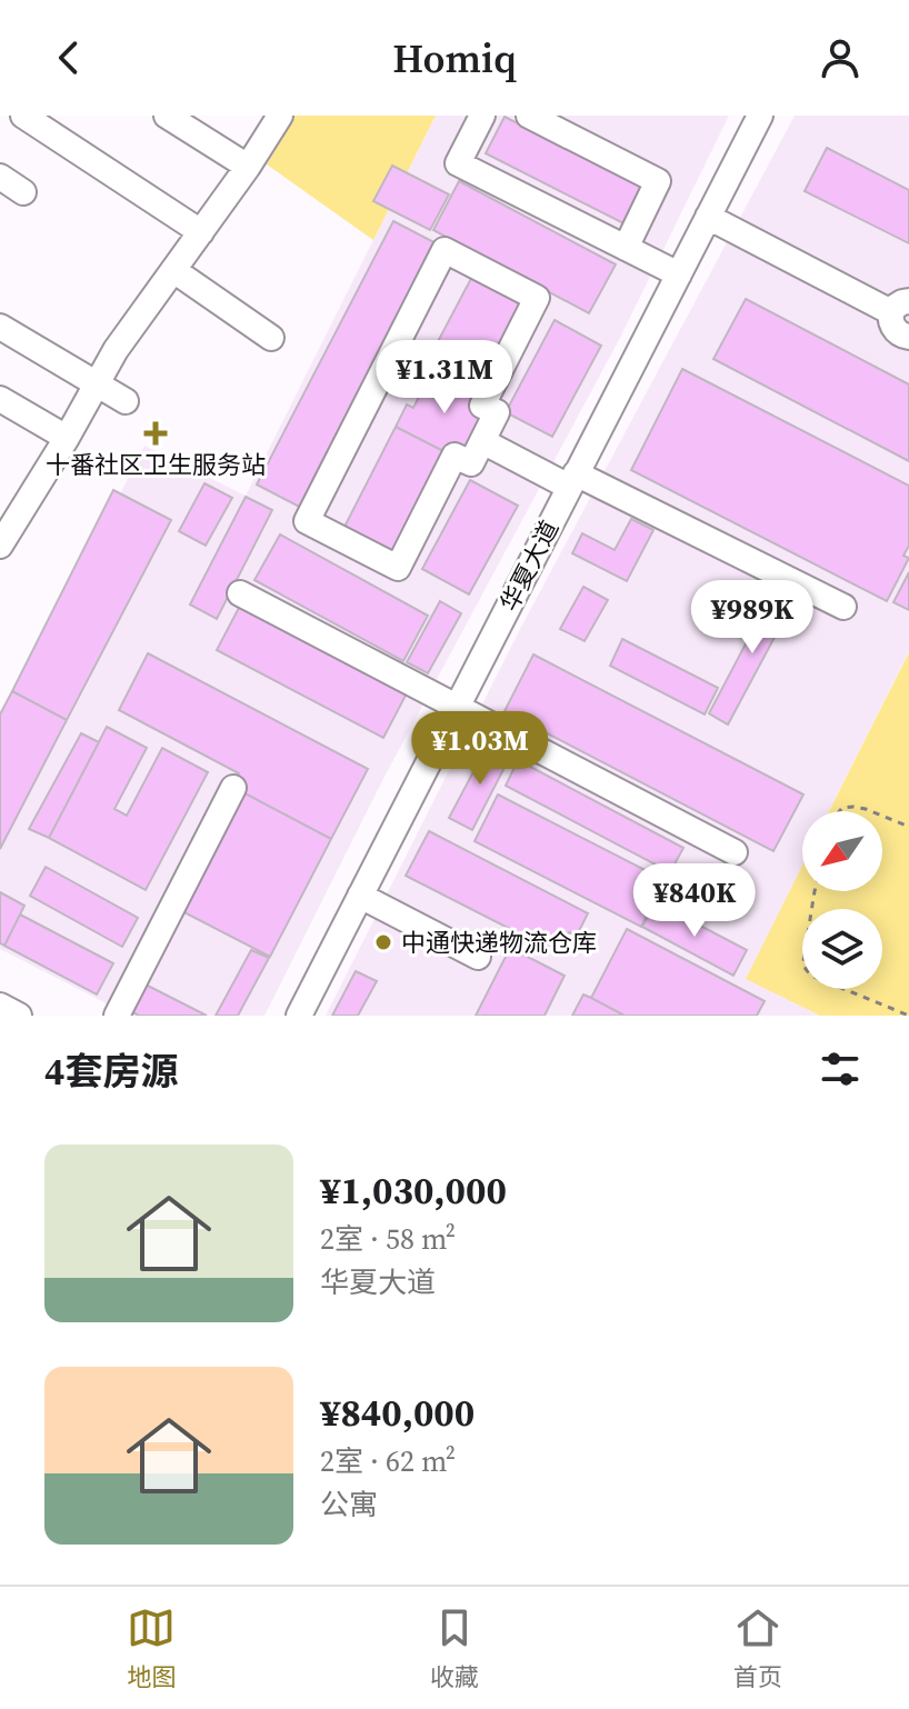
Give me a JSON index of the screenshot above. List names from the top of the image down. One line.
{"streets":{"street":["华夏大道"]},"places":{"health":["十番社区卫生服务站"],"other":["中通快递物流仓库"]},"north":"bottom left","page":{"header":"Homiq","price":["¥1.31M","¥989K","¥1.03M","¥840K"],"heading":"4套房源","list":[{"name":"¥1,030,000","note":"2室 · 58 m² · 华夏大道"},{"name":"¥840,000","note":"2室 · 62 m² · 公寓"}],"tabs":["地图","收藏","首页"]}}
